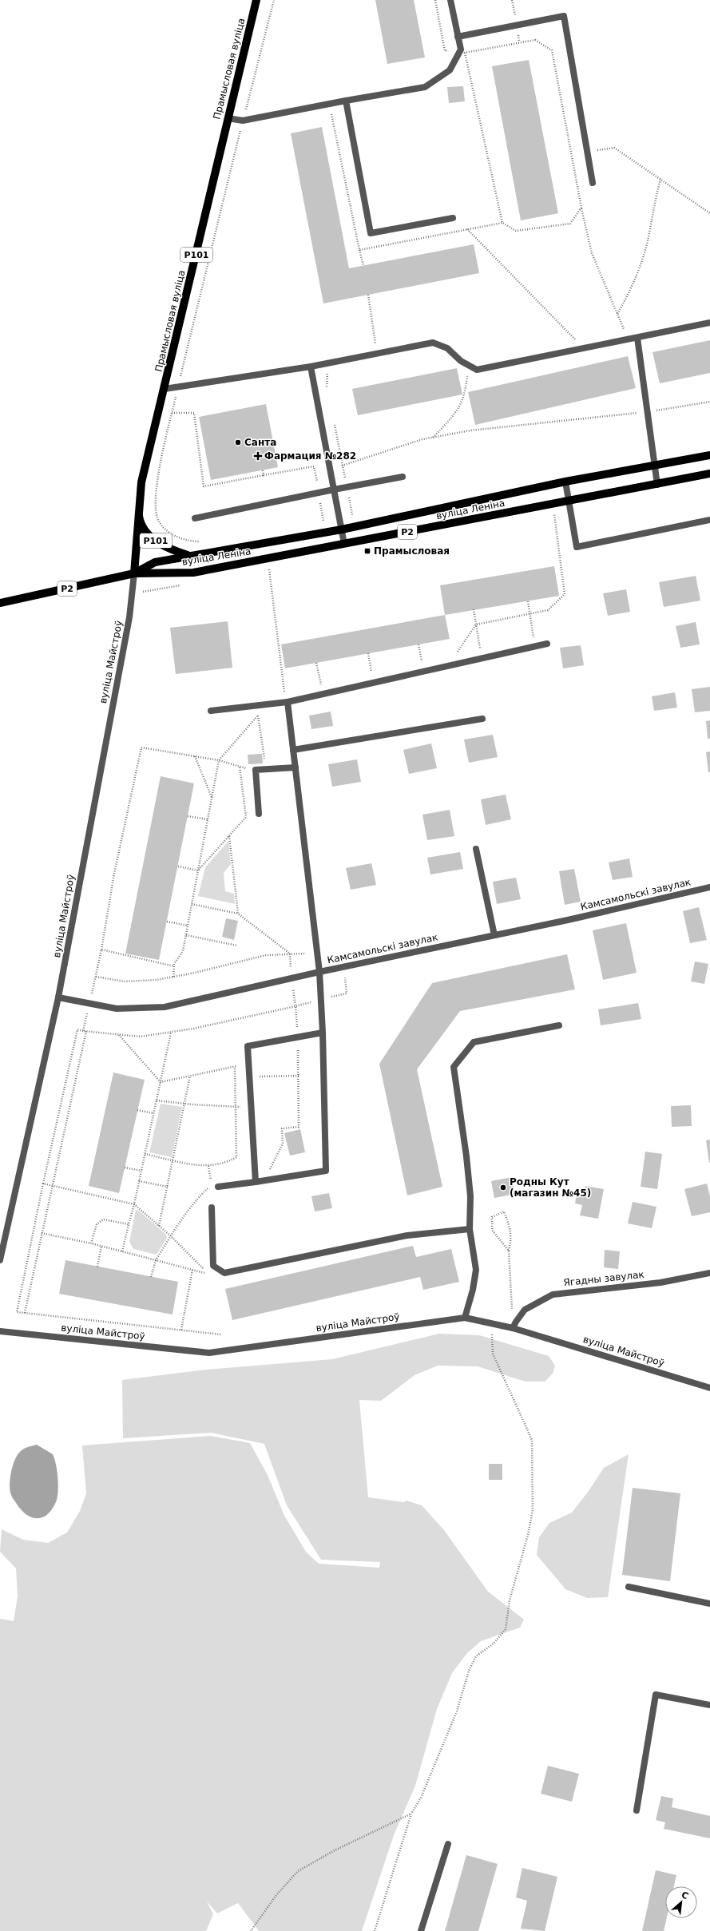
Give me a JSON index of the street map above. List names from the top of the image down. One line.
{"streets":{"main road":["Прамысловая вуліца","Р101","вуліца Леніна","Р2"],"street":["вуліца Майстроў","Камсамольскі завулак","Ягадны завулак"]},"crossings":[["Прамысловая вуліца","Р101"],["Прамысловая вуліца","вуліца Леніна"],["Прамысловая вуліца","Р2"],["Прамысловая вуліца","вуліца Майстроў"],["Р101","вуліца Леніна"],["вуліца Леніна","Р2"],["вуліца Леніна","вуліца Майстроў"],["Р2","вуліца Майстроў"],["вуліца Майстроў","Камсамольскі завулак"],["вуліца Майстроў","Ягадны завулак"]],"places":{"other":["Санта","Родны Кут (магазин №45)"],"health":["Фармация №282"],"transit":["Прамысловая"]},"north":"top right"}
